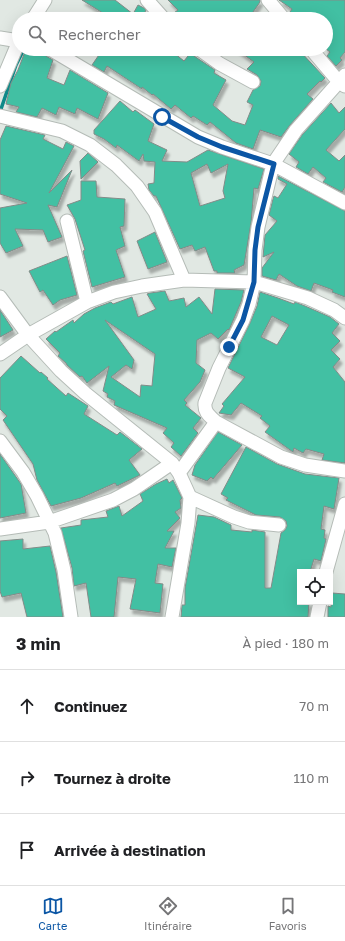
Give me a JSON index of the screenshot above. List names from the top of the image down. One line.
{"page":{"search":"Rechercher","heading":["3 min","À pied · 180 m"],"list":[["Continuez","70 m"],["Tournez à droite","110 m"],"Arrivée à destination"],"nav":["Carte","Itinéraire","Favoris"]}}
